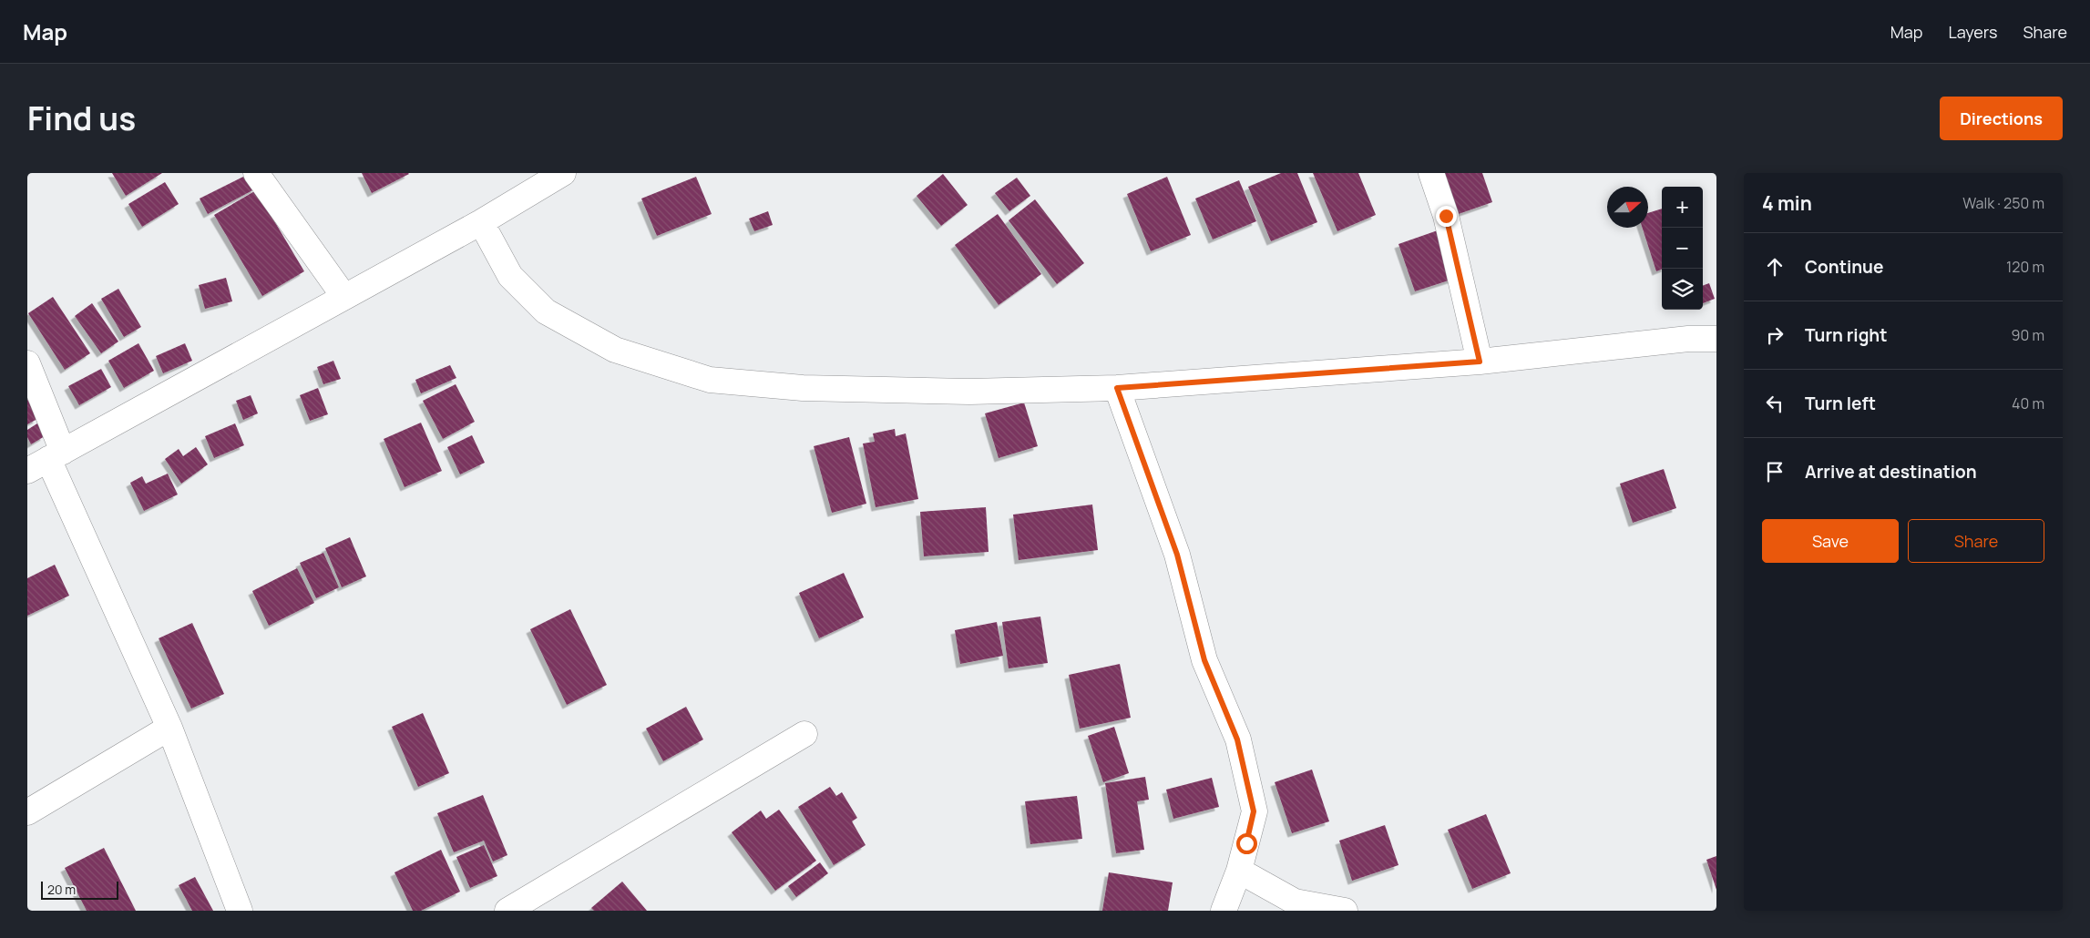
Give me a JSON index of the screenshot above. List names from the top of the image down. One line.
{"scale_bar":"20 m","north":"right","page":{"header":"Map","nav":["Map","Layers","Share"],"title":"Find us","buttons":["Directions",["Save","Share"]],"heading":["4 min","Walk · 250 m"],"map_buttons":["+","−"],"list":[["Continue","120 m"],["Turn right","90 m"],["Turn left","40 m"],"Arrive at destination"],"scale":"20 m"}}
